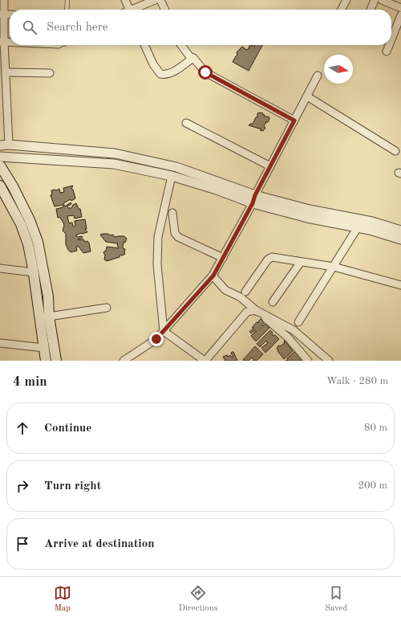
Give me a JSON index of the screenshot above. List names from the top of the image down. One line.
{"north":"right","page":{"search":"Search here","heading":["4 min","Walk · 280 m"],"list":[["Continue","80 m"],["Turn right","200 m"],"Arrive at destination"],"nav":["Map","Directions","Saved"]}}
